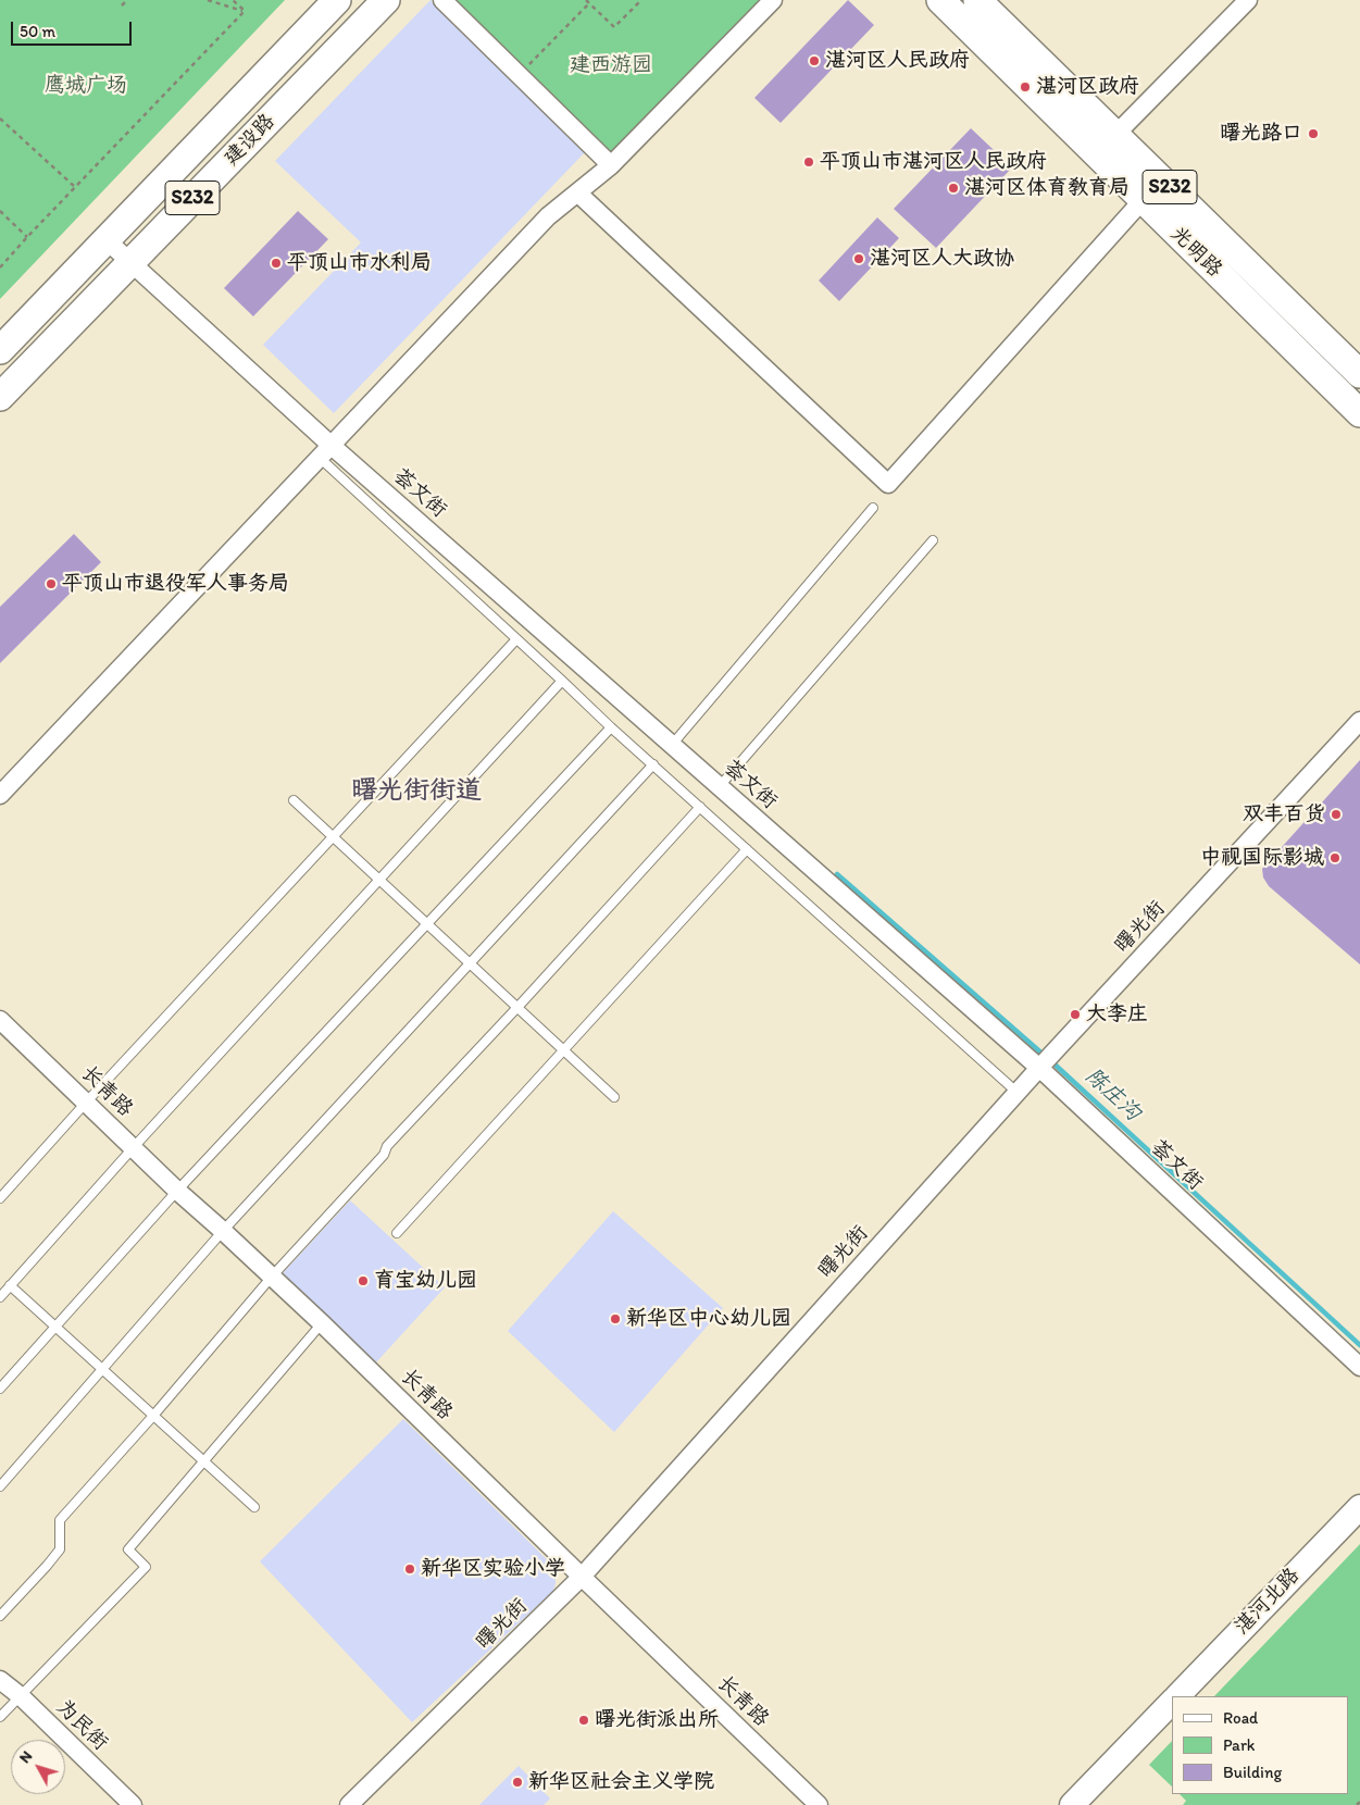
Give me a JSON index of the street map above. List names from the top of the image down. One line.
{"streets":{"main road":["建设路","S232","光明路"],"street":["荟文街","曙光街","长青路","湛河北路","为民街"]},"crossings":[["建设路","荟文街"],["荟文街","曙光街"],["曙光街","长青路"]],"districts":["曙光街街道"],"water":["陈庄沟"],"parks":["建西游园","鹰城广场"],"places":["湛河区人民政府","湛河区政府","曙光路口","平顶山市湛河区人民政府","湛河区体育教育局","湛河区人大政协","平顶山市水利局","平顶山市退役军人事务局","双丰百货","中视国际影城","大李庄","育宝幼儿园","新华区中心幼儿园","新华区实验小学","曙光街派出所","新华区社会主义学院"],"legend":["Road","Park","Building"],"scale_bar":"50 m","north":"top left"}
